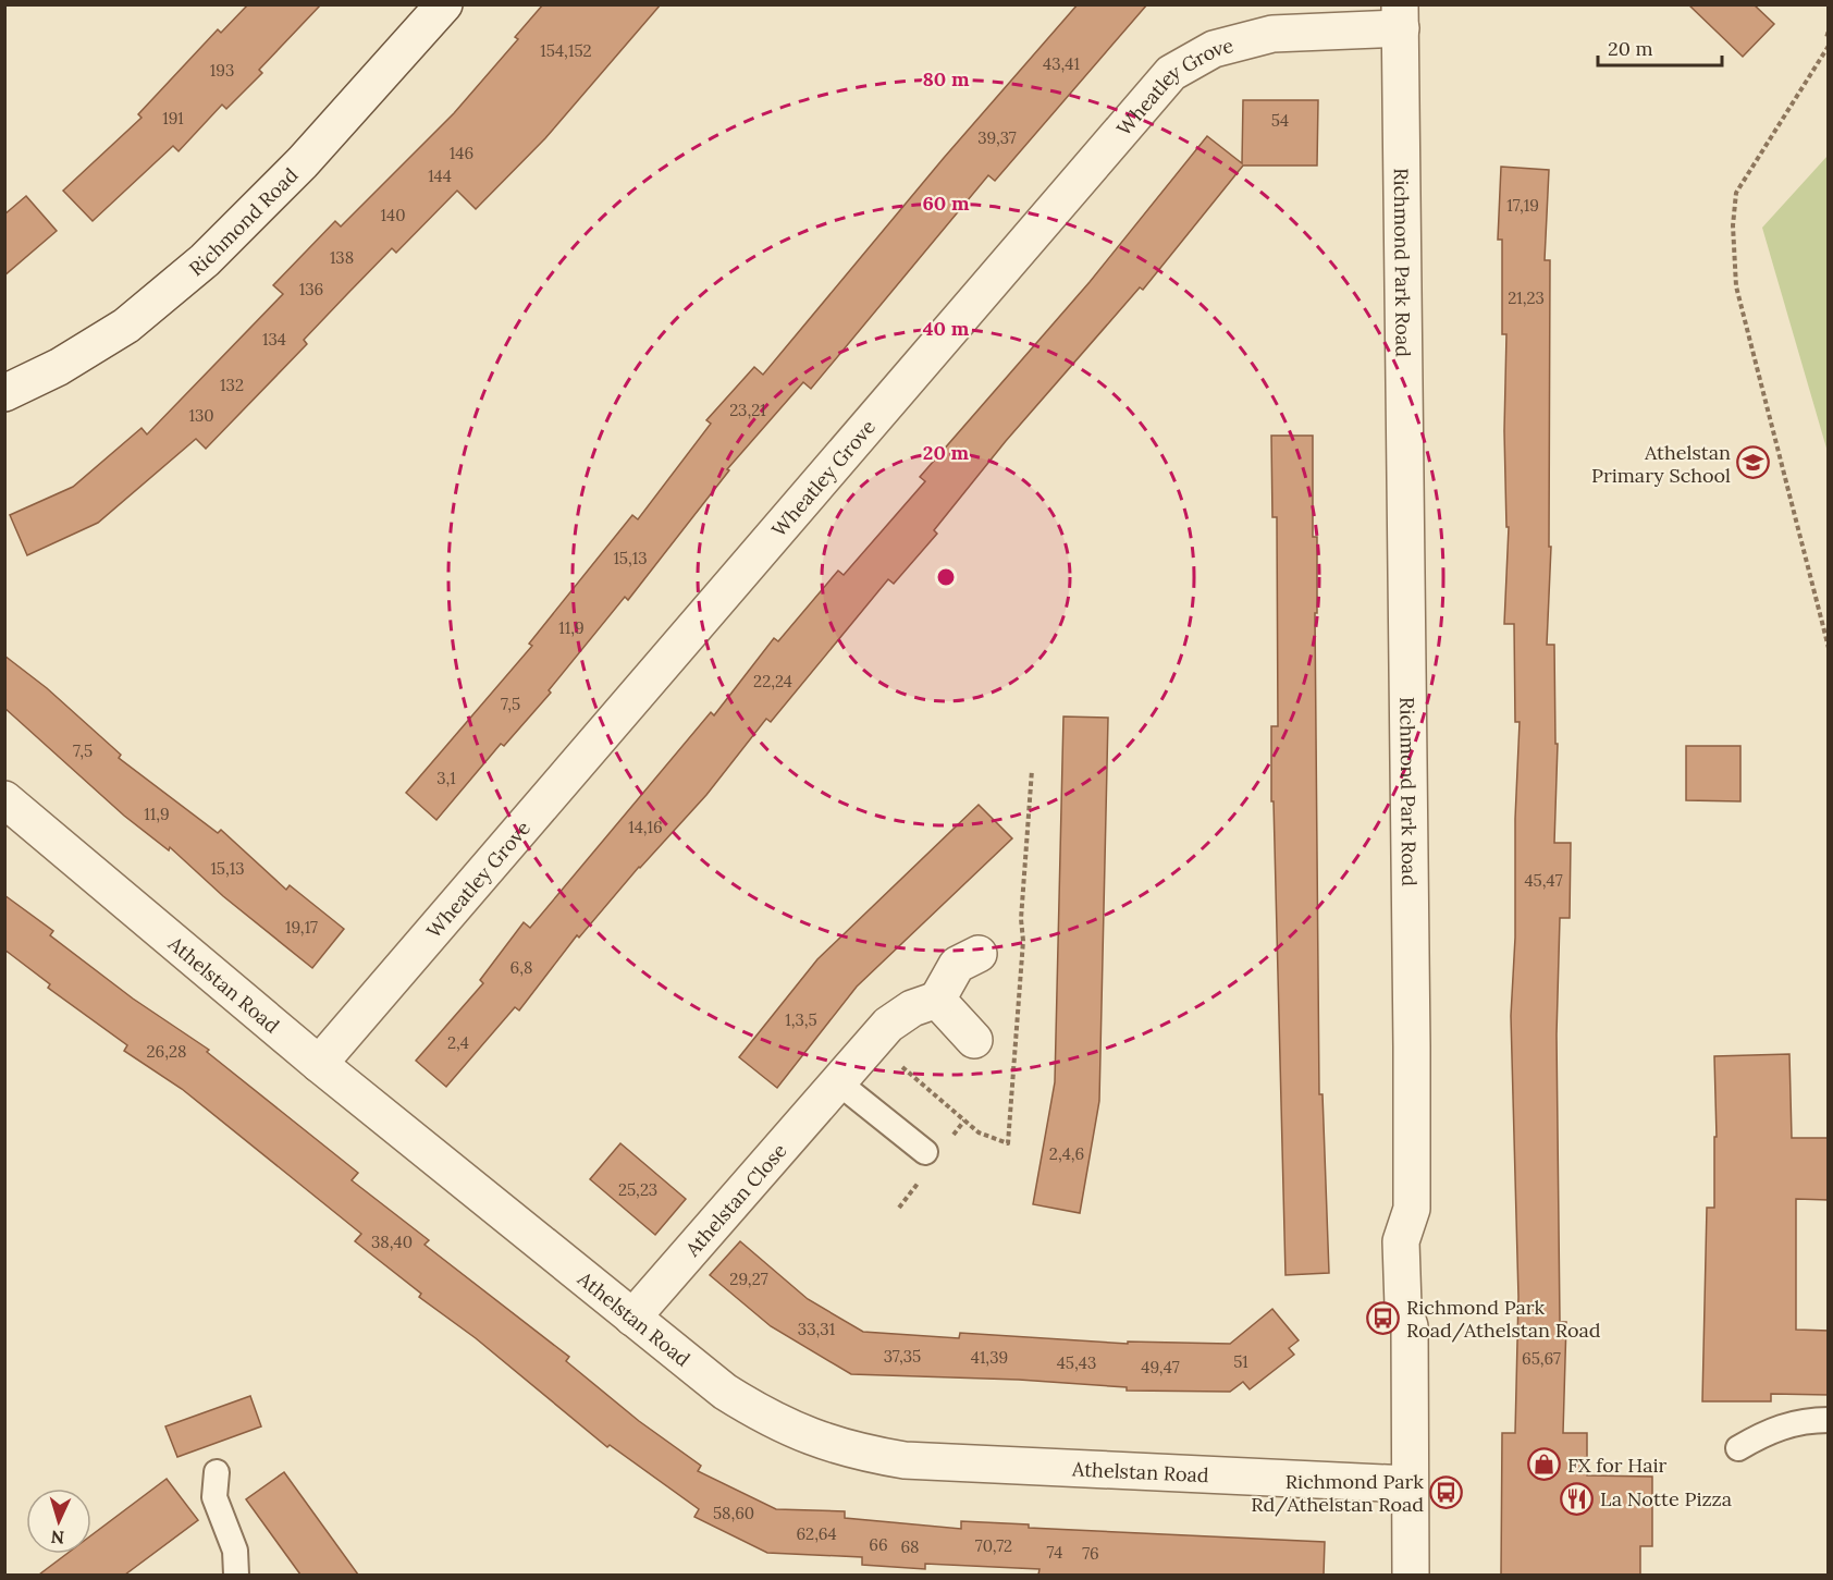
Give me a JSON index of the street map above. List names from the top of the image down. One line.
{"streets":{"street":["Wheatley Grove","Richmond Road","Richmond Park Road","Athelstan Road","Athelstan Close"]},"crossings":[["Wheatley Grove","Richmond Park Road"],["Wheatley Grove","Athelstan Road"],["Richmond Park Road","Athelstan Road"],["Athelstan Road","Athelstan Close"]],"places":{"school or university":["Athelstan Primary School"],"bus stop":["Richmond Park Road/Athelstan Road","Richmond Park Rd/Athelstan Road"],"shop":["FX for Hair"],"restaurant":["La Notte Pizza"]},"house_numbers":["154,152","43,41","193","191","54","39,37","146","144","17,19","140","138","136","21,23","134","132","23,21","130","15,13","11,9","22,24","7,5","7,5","3,1","11,9","14,16","15,13","45,47","19,17","6,8","1,3,5","2,4","26,28","2,4,6","25,23","38,40","29,27","33,31","37,35","41,39","65,67","51","45,43","49,47","58,60","62,64","66","70,72","68","74","76"],"scale_bar":"20 m","north":"bottom","rings":["80 m","60 m","40 m","20 m"]}
